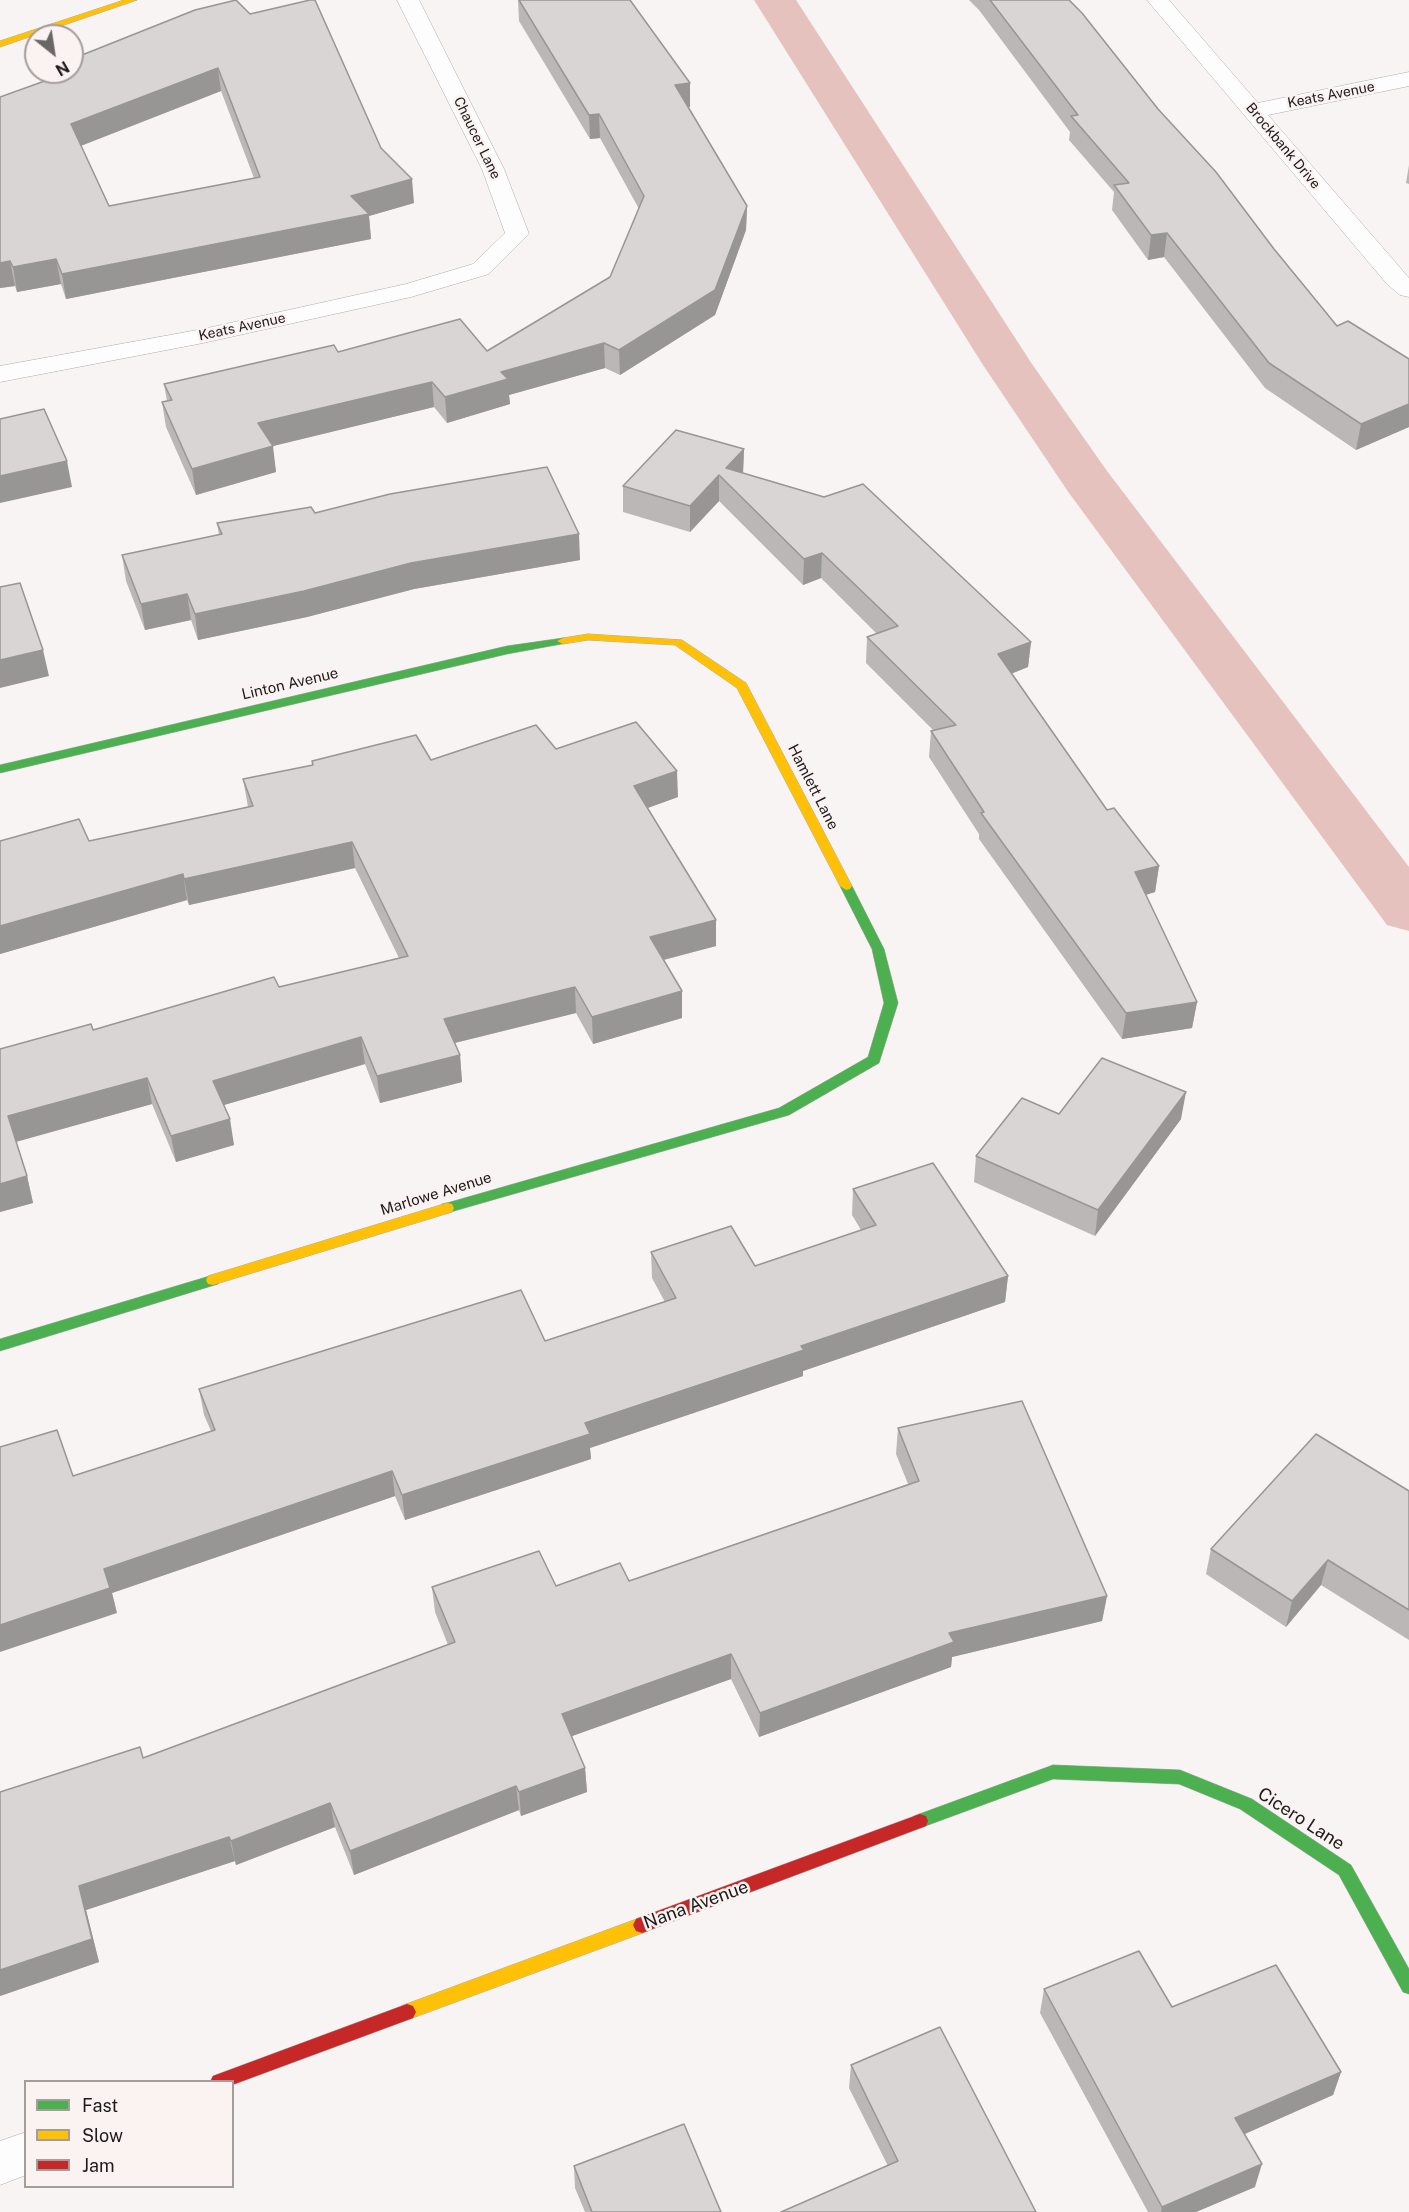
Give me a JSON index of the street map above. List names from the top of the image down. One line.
{"streets":{"street":["Keats Avenue","Chaucer Lane","Brockbank Drive","Linton Avenue","Hamlett Lane","Marlowe Avenue","Cicero Lane","Nana Avenue"]},"crossings":[["Keats Avenue","Chaucer Lane"],["Keats Avenue","Brockbank Drive"],["Linton Avenue","Hamlett Lane"],["Hamlett Lane","Marlowe Avenue"],["Cicero Lane","Nana Avenue"]],"legend":["Fast","Slow","Jam"],"north":"bottom right"}
